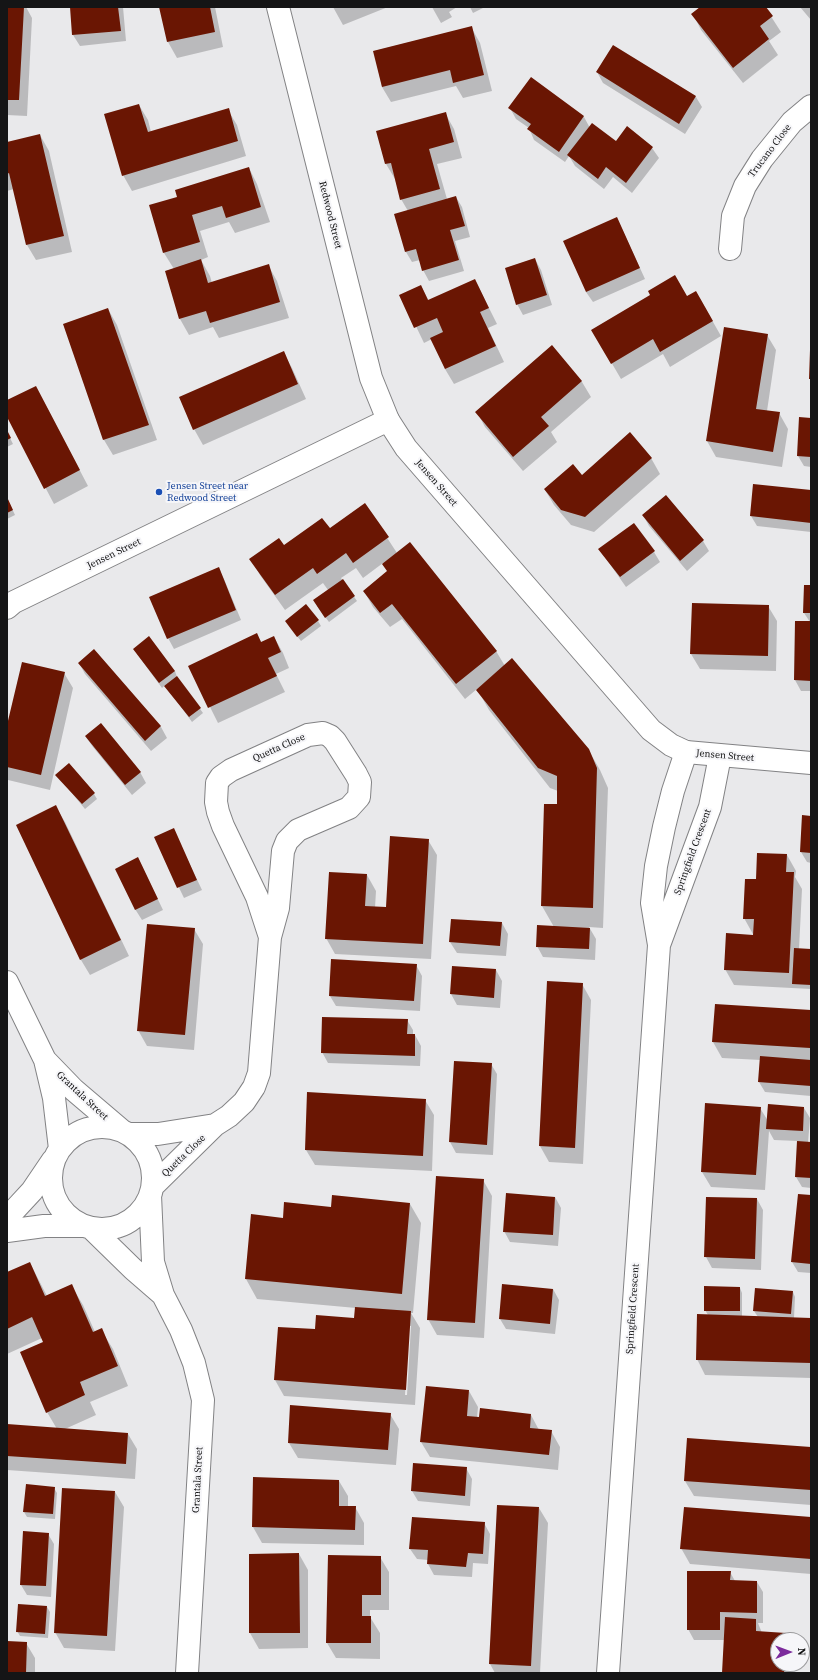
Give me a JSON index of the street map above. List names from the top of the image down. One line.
{"streets":{"street":["Trucano Close","Redwood Street","Jensen Street","Quetta Close","Springfield Crescent","Grantala Street"]},"crossings":[["Redwood Street","Jensen Street"],["Jensen Street","Springfield Crescent"],["Quetta Close","Grantala Street"]],"places":["Jensen Street near Redwood Street"],"north":"right"}
